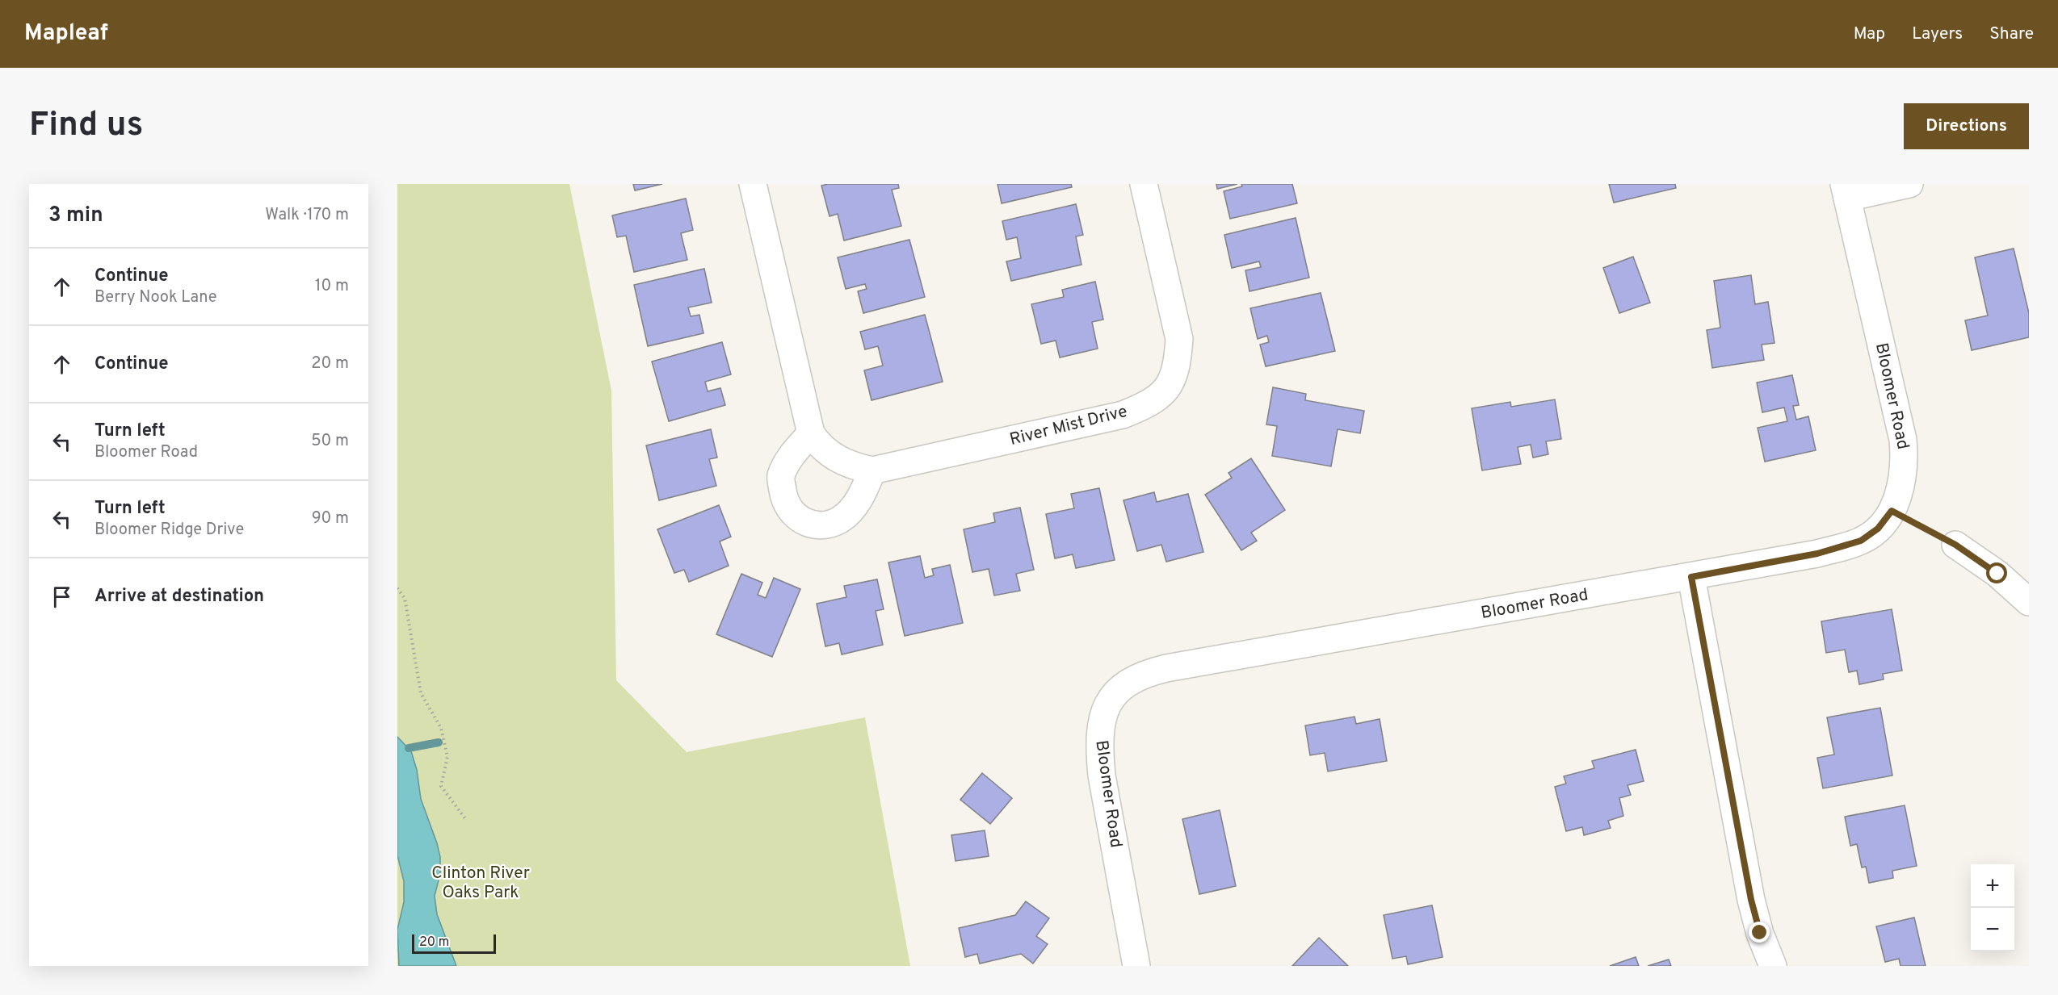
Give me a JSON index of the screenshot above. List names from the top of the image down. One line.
{"streets":{"street":["Bloomer Road","River Mist Drive"]},"parks":["Clinton River Oaks Park"],"scale_bar":"20 m","page":{"header":"Mapleaf","nav":["Map","Layers","Share"],"buttons":"Directions","title":"Find us","heading":["3 min","Walk · 170 m"],"list":[["Continue","Berry Nook Lane","10 m"],["Continue","20 m"],["Turn left","Bloomer Road","50 m"],["Turn left","Bloomer Ridge Drive","90 m"],"Arrive at destination"],"map_buttons":["+","−"],"scale":"20 m"}}
